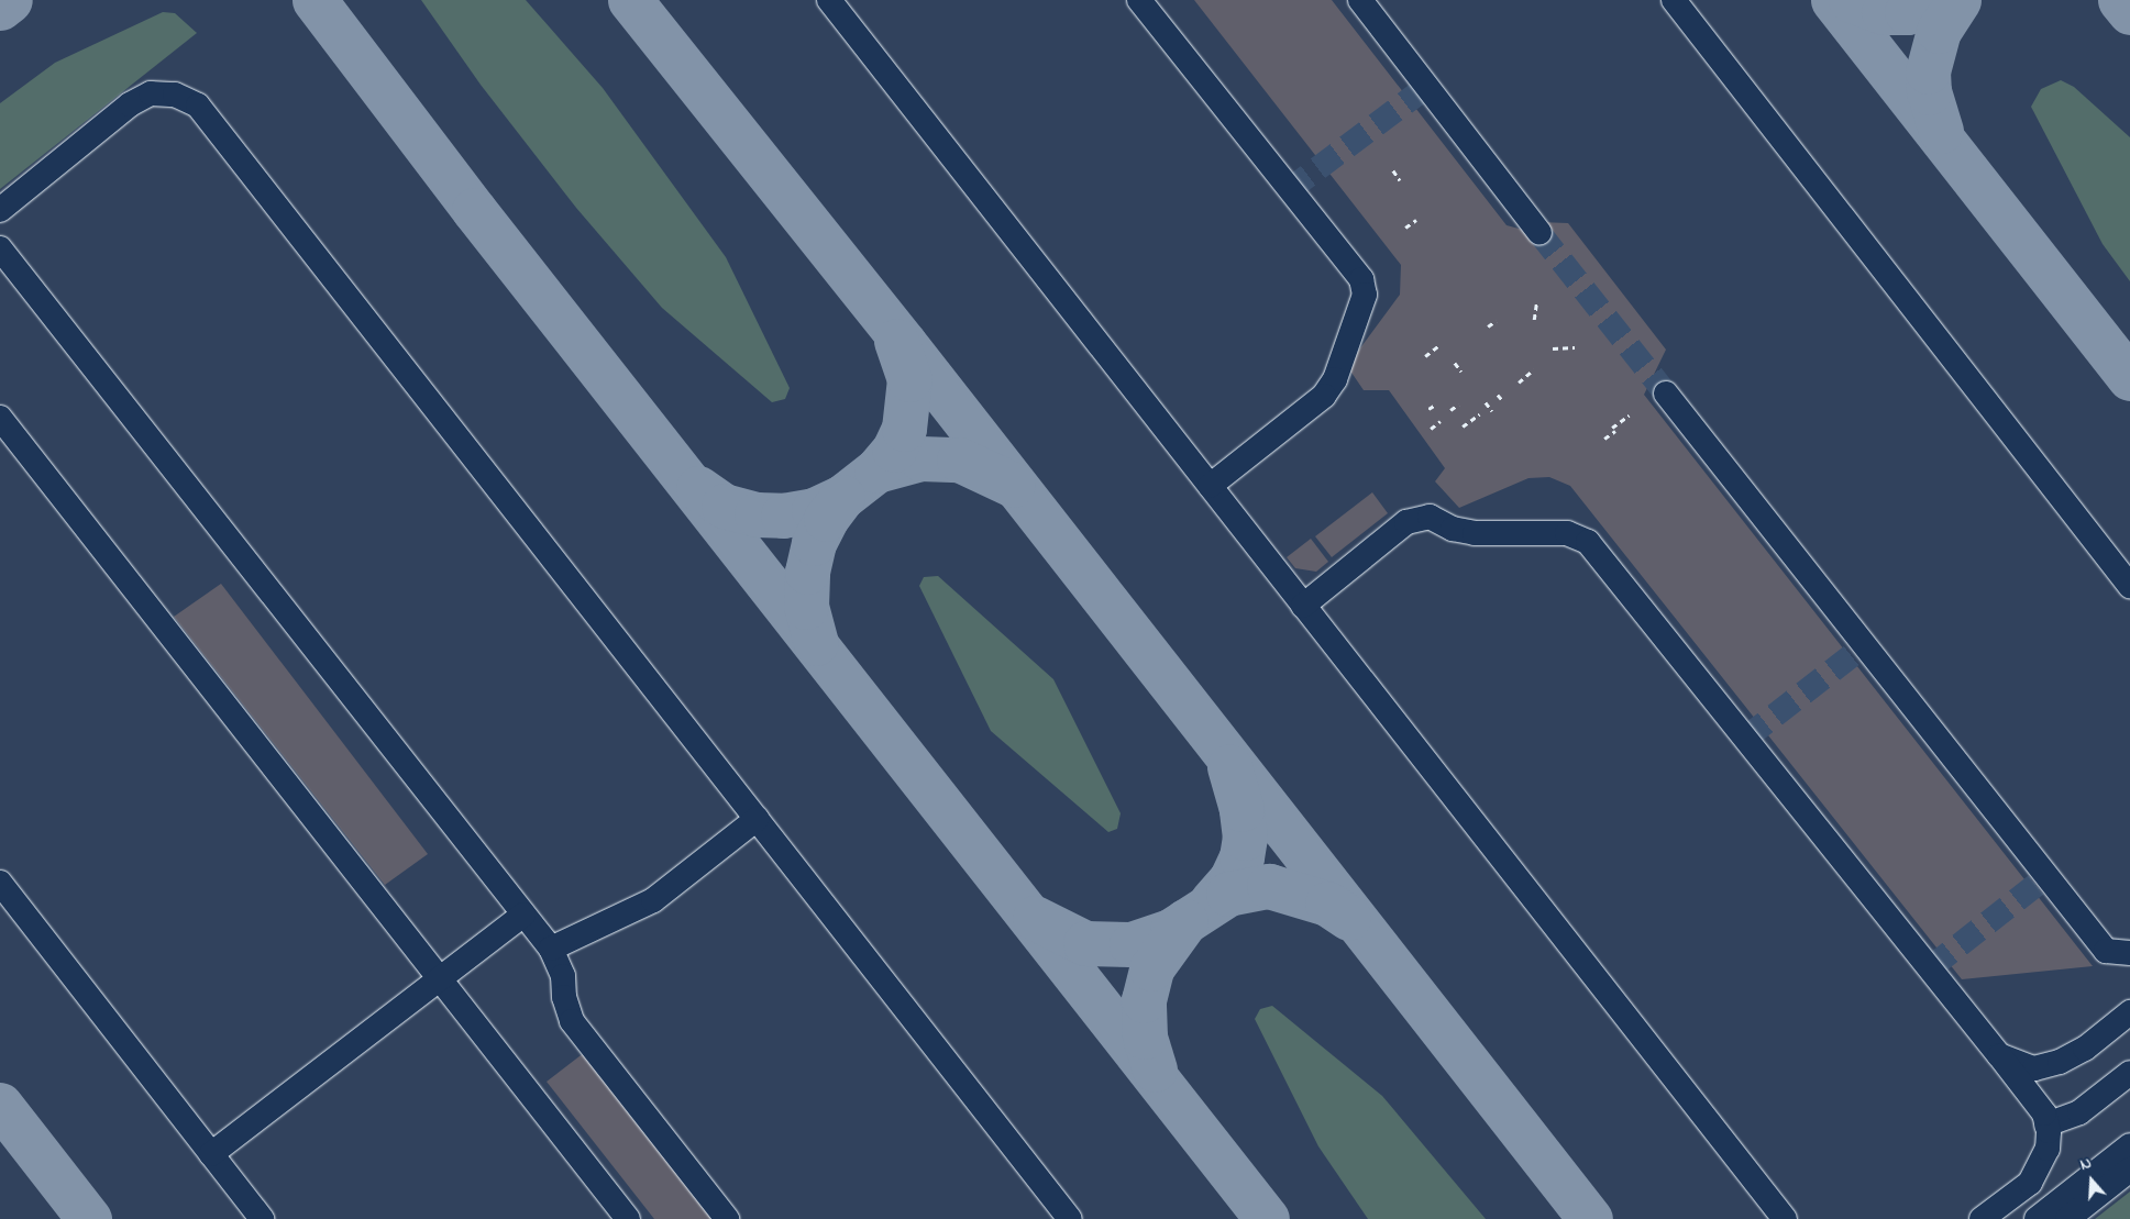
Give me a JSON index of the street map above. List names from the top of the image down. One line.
{"north":"top"}
